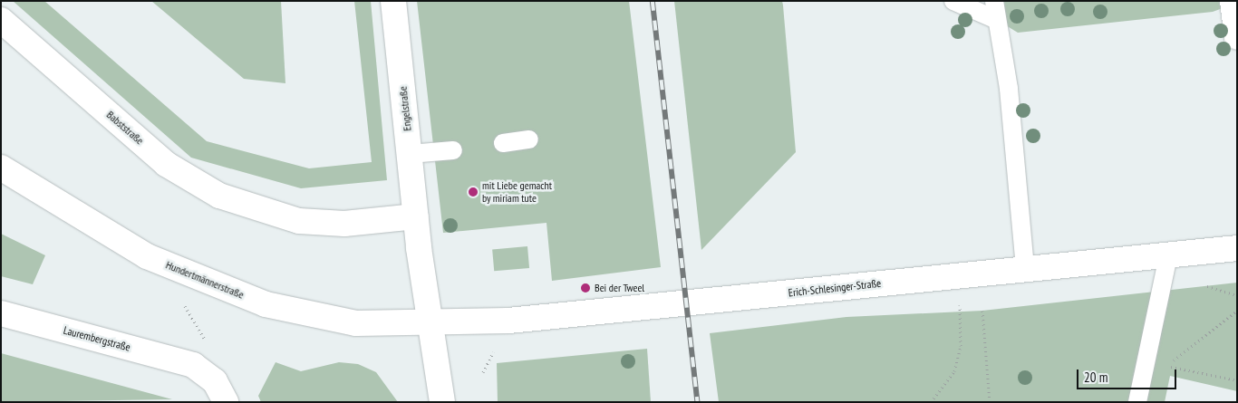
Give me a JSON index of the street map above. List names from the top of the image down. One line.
{"streets":{"street":["Engelstraße","Babststraße","Hundertmännerstraße","Erich-Schlesinger-Straße","Laurembergstraße"]},"crossings":[["Engelstraße","Babststraße"],["Hundertmännerstraße","Erich-Schlesinger-Straße"]],"places":["mit Liebe gemacht by miriam tute","Bei der Tweel"],"scale_bar":"20 m"}
